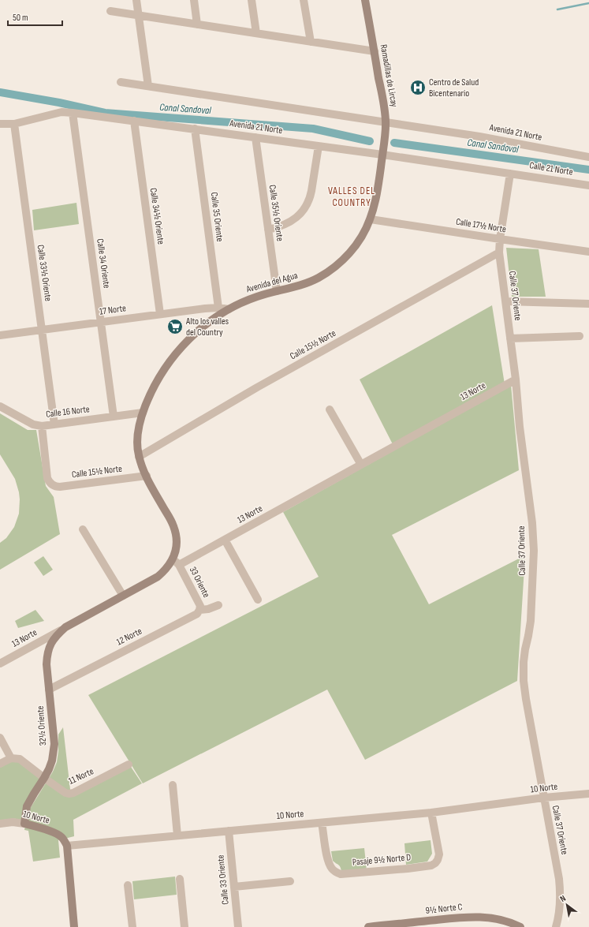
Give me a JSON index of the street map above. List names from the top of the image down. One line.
{"streets":{"street":["Ramadillas de Lircay","Avenida 21 Norte","Calle 21 Norte","Calle 35½ Oriente","Calle 34½ Oriente","Calle 35 Oriente","Calle 17½ Norte","Calle 34 Oriente","Calle 33½ Oriente","Avenida del Agua","Calle 37 Oriente","17 Norte","Calle 15½ Norte","13 Norte","Calle 16 Norte","33 Oriente","12 Norte","32½ Oriente","11 Norte","10 Norte","Pasaje 9½ Norte D","Calle 33 Oriente","9½ Norte C"]},"crossings":[["Ramadillas de Lircay","Avenida 21 Norte"],["Ramadillas de Lircay","Avenida del Agua"],["Avenida 21 Norte","Calle 21 Norte"],["Avenida 21 Norte","Calle 35½ Oriente"],["Avenida 21 Norte","Calle 34½ Oriente"],["Avenida 21 Norte","Calle 35 Oriente"],["Avenida 21 Norte","Calle 34 Oriente"],["Avenida 21 Norte","Calle 33½ Oriente"],["Avenida 21 Norte","Avenida del Agua"],["Avenida 21 Norte","Calle 37 Oriente"],["Calle 21 Norte","Calle 37 Oriente"],["Calle 35½ Oriente","Avenida del Agua"],["Calle 34½ Oriente","17 Norte"],["Calle 35 Oriente","17 Norte"],["Calle 17½ Norte","Avenida del Agua"],["Calle 17½ Norte","Calle 37 Oriente"],["Calle 34 Oriente","17 Norte"],["Calle 34 Oriente","Calle 16 Norte"],["Calle 33½ Oriente","17 Norte"],["Calle 33½ Oriente","Calle 16 Norte"],["Avenida del Agua","17 Norte"],["Avenida del Agua","Calle 15½ Norte"],["Avenida del Agua","13 Norte"],["Avenida del Agua","Calle 16 Norte"],["Calle 37 Oriente","Calle 15½ Norte"],["Calle 37 Oriente","13 Norte"],["Calle 37 Oriente","10 Norte"],["Calle 15½ Norte","Calle 16 Norte"],["13 Norte","33 Oriente"],["13 Norte","32½ Oriente"],["33 Oriente","12 Norte"],["12 Norte","32½ Oriente"],["32½ Oriente","11 Norte"],["32½ Oriente","10 Norte"],["10 Norte","Pasaje 9½ Norte D"],["10 Norte","Calle 33 Oriente"]],"districts":["VALLES DEL COUNTRY"],"water":["Canal Sandoval"],"places":{"hospital":["Centro de Salud Bicentenario"],"supermarket":["Alto los valles del Country"]},"scale_bar":"50 m","north":"top left"}
